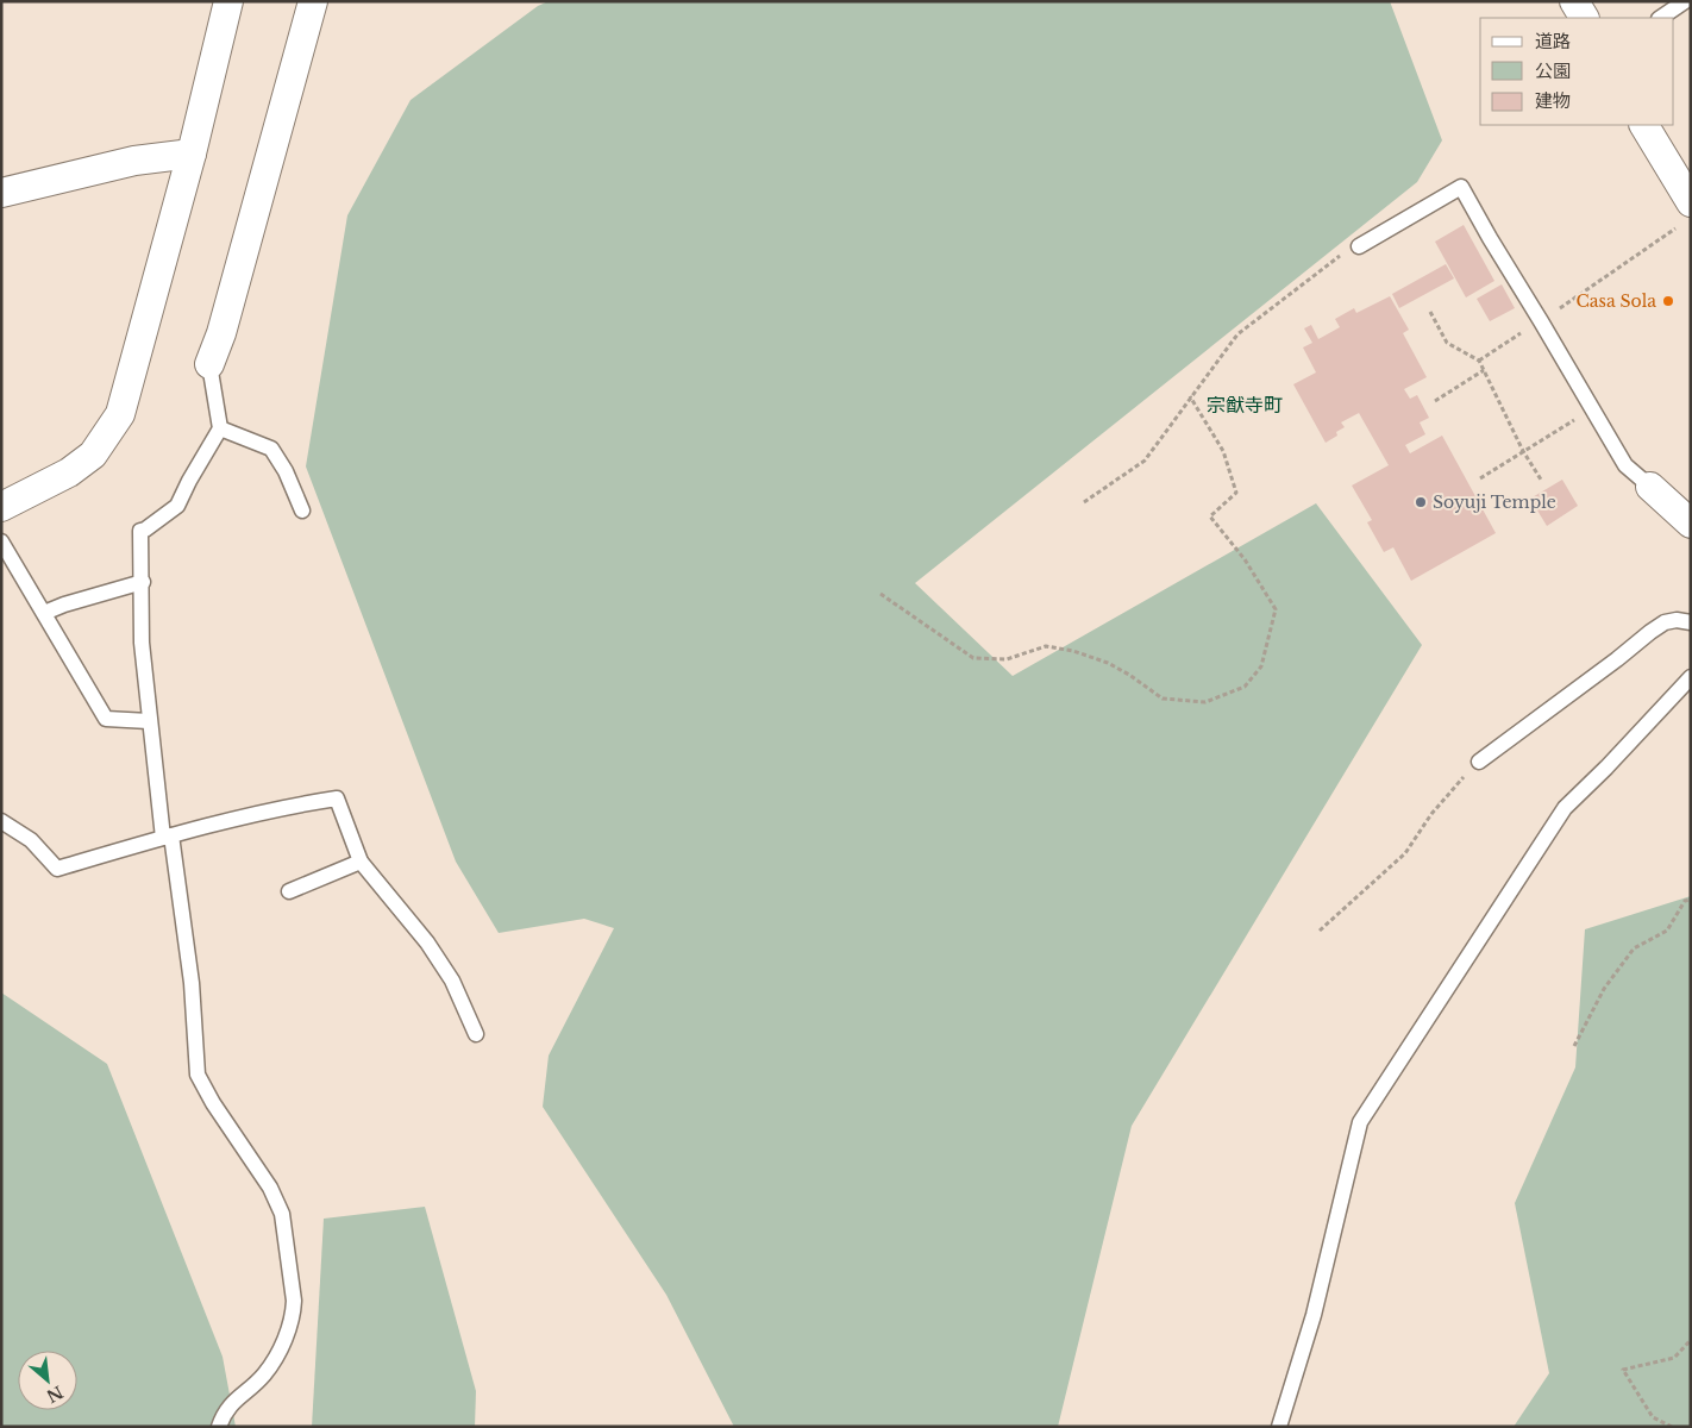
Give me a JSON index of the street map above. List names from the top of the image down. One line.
{"districts":["宗猷寺町"],"places":["Casa Sola","Soyuji Temple"],"legend":["道路","公園","建物"],"north":"bottom right"}
